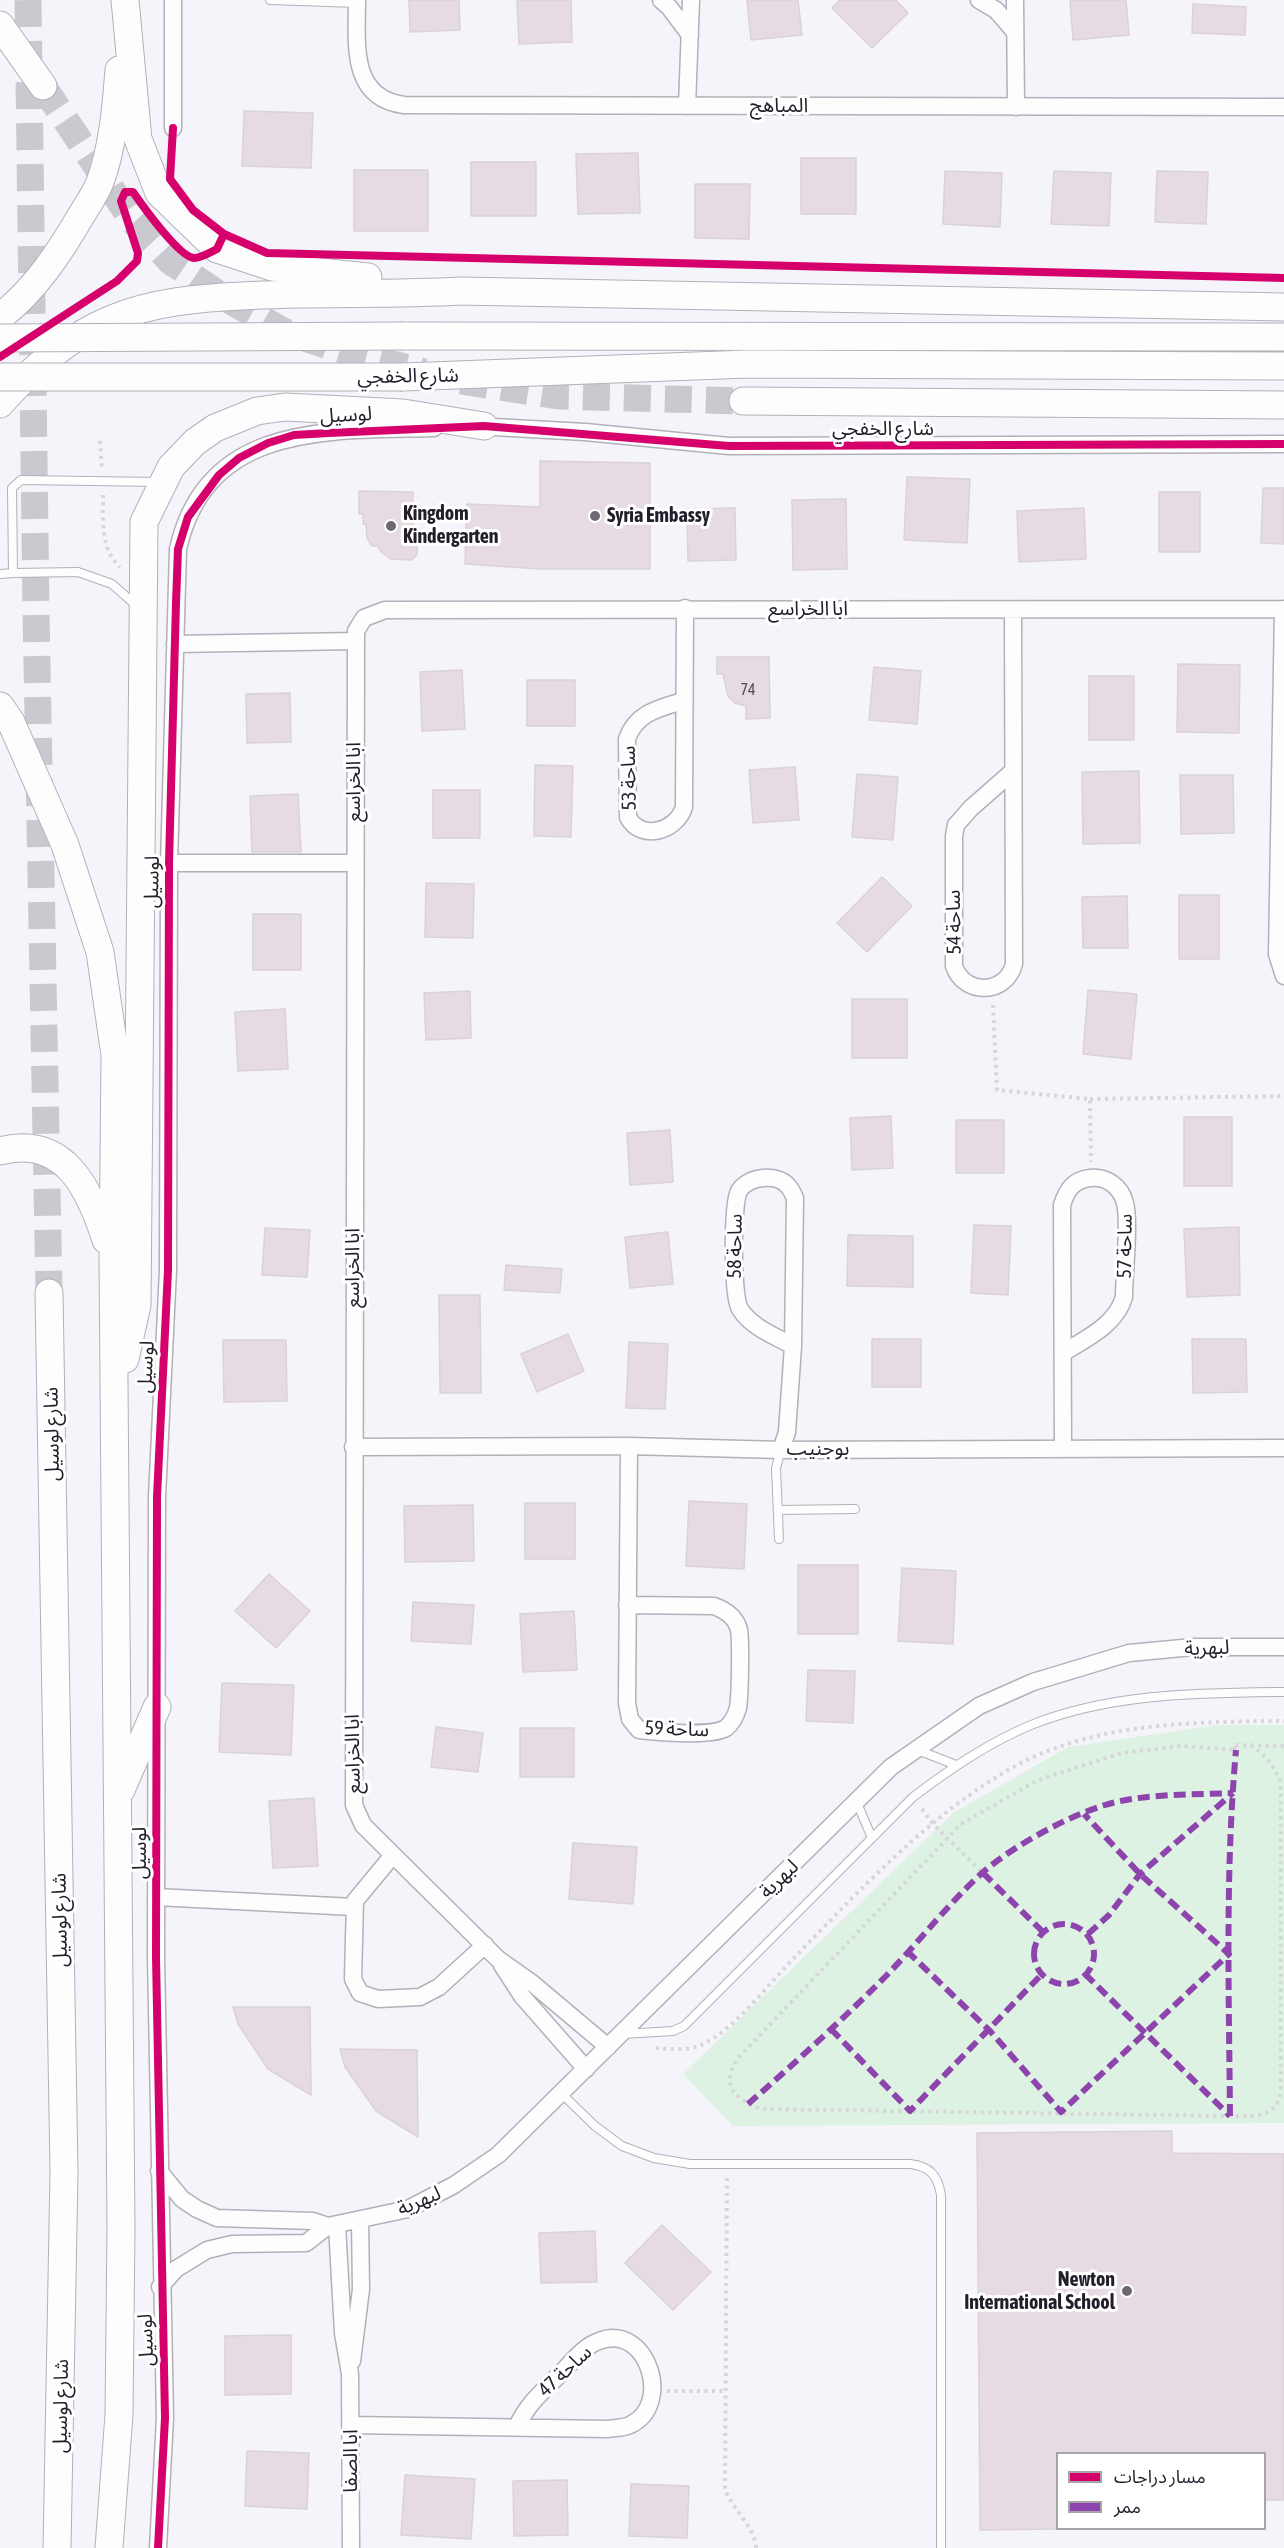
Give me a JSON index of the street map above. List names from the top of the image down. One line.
{"streets":{"highway":["شارع الخفجي","شارع لوسيل"],"street":["المباهج","لوسيل","ابا الخراسع","ساحة 53","ساحة 54","ساحة 58","ساحة 57","بوجنيب","لبهرية","ساحة 59","ساحة 47","ابا الصفا"]},"crossings":[["شارع الخفجي","لوسيل"],["لوسيل","لبهرية"],["ابا الخراسع","ساحة 53"],["ابا الخراسع","بوجنيب"],["ابا الخراسع","لبهرية"],["ساحة 58","بوجنيب"],["بوجنيب","ساحة 59"],["لبهرية","ابا الصفا"],["ساحة 47","ابا الصفا"]],"places":["Syria Embassy","Kingdom Kindergarten","Newton International School"],"house_numbers":["74"],"legend":["مسار دراجات","ممر"]}
